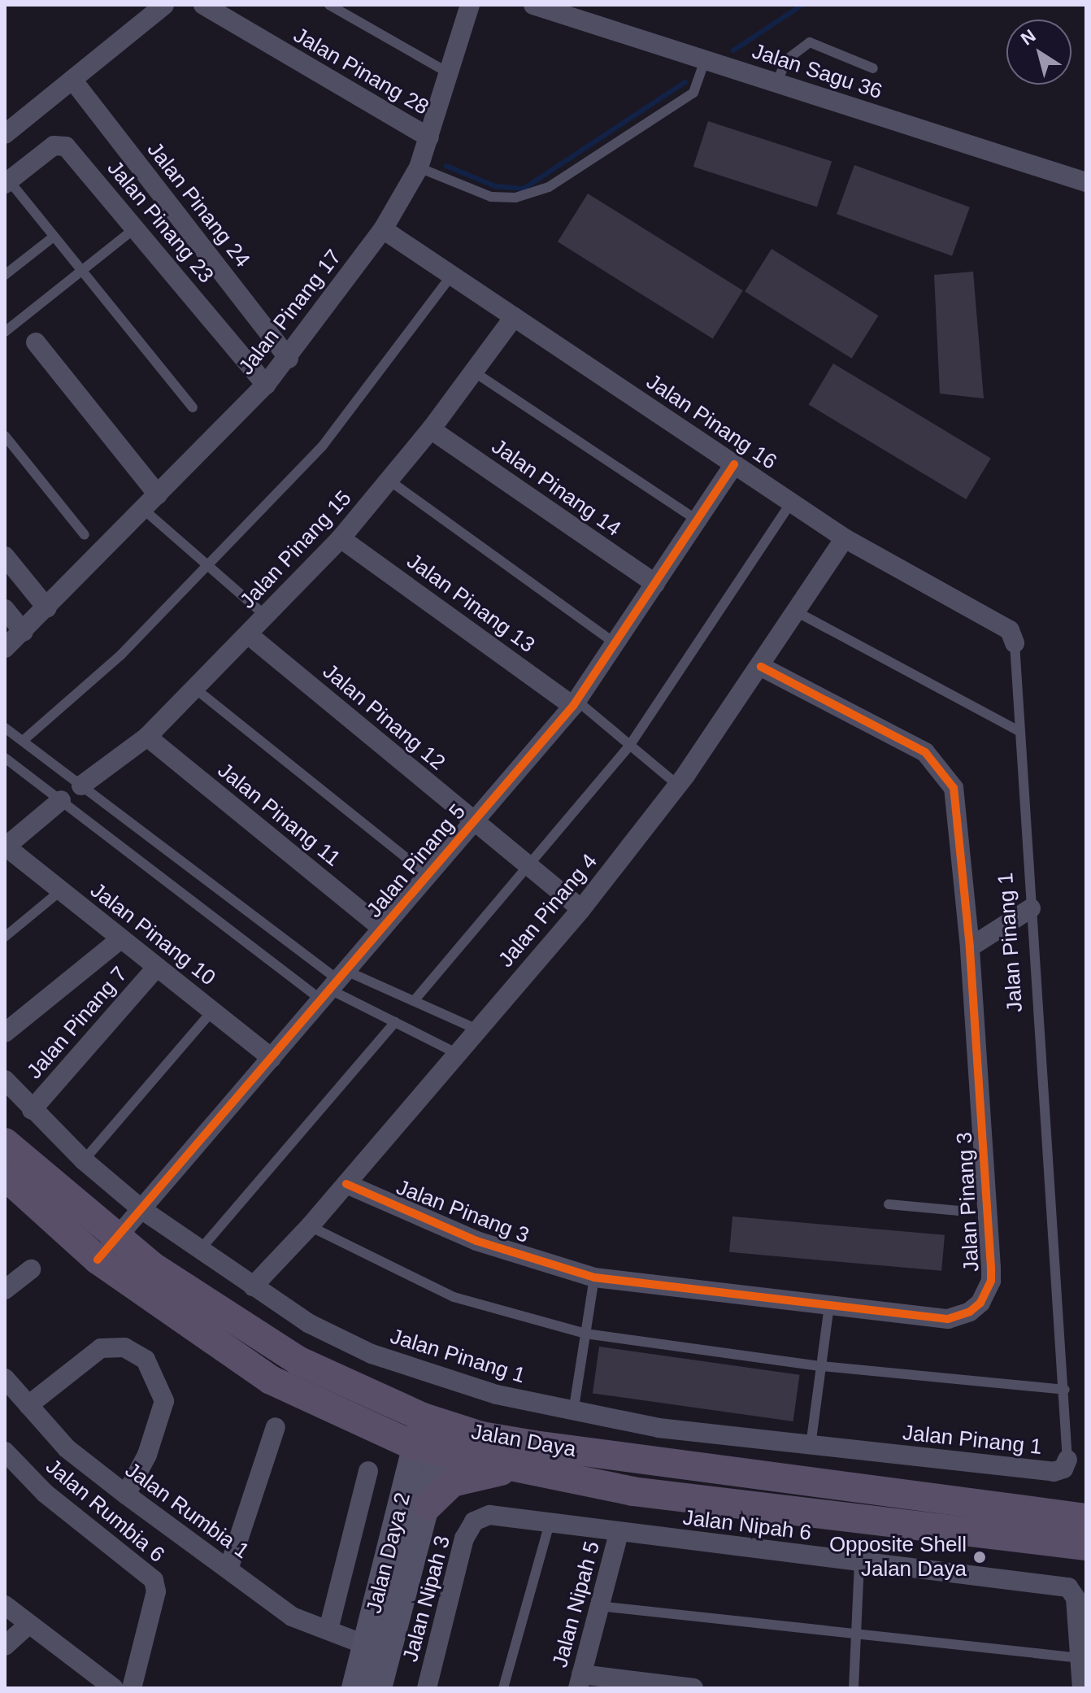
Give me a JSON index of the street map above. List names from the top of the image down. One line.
{"streets":{"main road":["Jalan Daya","Jalan Daya 2"],"street":["Jalan Pinang 28","Jalan Sagu 36","Jalan Pinang 24","Jalan Pinang 23","Jalan Pinang 17","Jalan Pinang 16","Jalan Pinang 14","Jalan Pinang 15","Jalan Pinang 13","Jalan Pinang 12","Jalan Pinang 11","Jalan Pinang 5","Jalan Pinang 4","Jalan Pinang 10","Jalan Pinang 1","Jalan Pinang 7","Jalan Pinang 3","Jalan Rumbia 6","Jalan Rumbia 1","Jalan Nipah 6","Jalan Nipah 3","Jalan Nipah 5"]},"crossings":[["Jalan Pinang 28","Jalan Pinang 17"],["Jalan Pinang 24","Jalan Pinang 17"],["Jalan Pinang 23","Jalan Pinang 17"],["Jalan Pinang 17","Jalan Pinang 16"],["Jalan Pinang 16","Jalan Pinang 15"],["Jalan Pinang 16","Jalan Pinang 5"],["Jalan Pinang 16","Jalan Pinang 4"],["Jalan Pinang 16","Jalan Pinang 1"],["Jalan Pinang 14","Jalan Pinang 15"],["Jalan Pinang 14","Jalan Pinang 5"],["Jalan Pinang 15","Jalan Pinang 13"],["Jalan Pinang 15","Jalan Pinang 12"],["Jalan Pinang 15","Jalan Pinang 11"],["Jalan Pinang 13","Jalan Pinang 5"],["Jalan Pinang 12","Jalan Pinang 5"],["Jalan Pinang 12","Jalan Pinang 4"],["Jalan Pinang 11","Jalan Pinang 5"],["Jalan Pinang 5","Jalan Pinang 10"],["Jalan Pinang 5","Jalan Pinang 1"],["Jalan Pinang 5","Jalan Daya"],["Jalan Pinang 4","Jalan Pinang 1"],["Jalan Pinang 4","Jalan Pinang 3"],["Jalan Pinang 10","Jalan Pinang 7"],["Jalan Pinang 1","Jalan Pinang 7"],["Jalan Daya","Jalan Daya 2"],["Jalan Rumbia 1","Jalan Daya 2"],["Jalan Nipah 6","Jalan Nipah 3"],["Jalan Nipah 6","Jalan Nipah 5"]],"places":["Opposite Shell Jalan Daya"],"north":"top left"}
